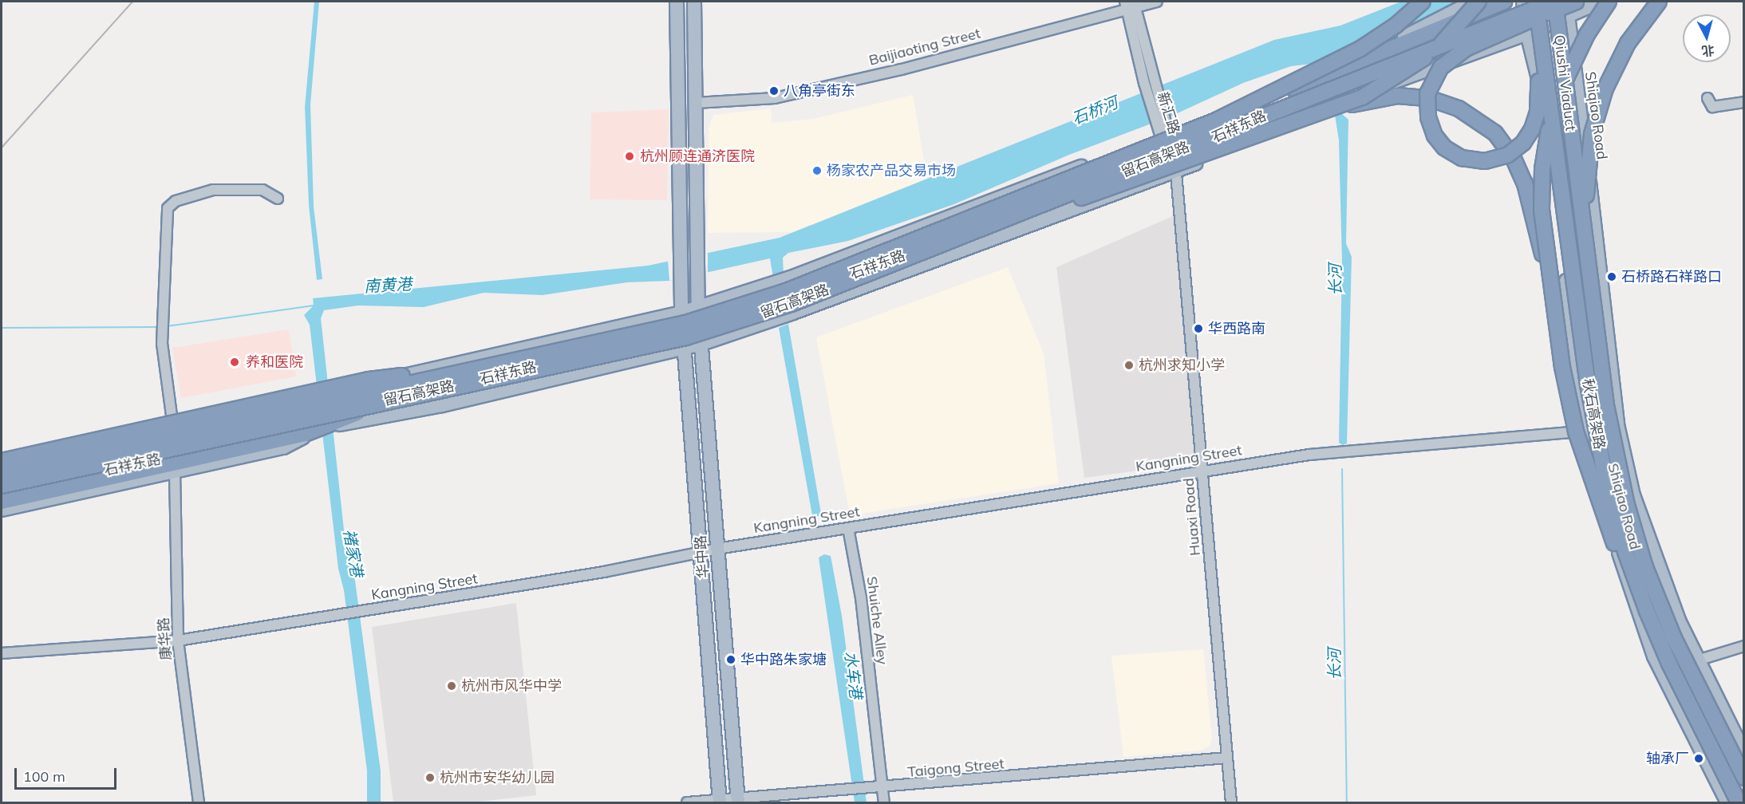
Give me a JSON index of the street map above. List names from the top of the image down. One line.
{"streets":{"highway":["留石高架路","秋石高架路"],"main road":["Shiqiao Road","石祥东路","华中路"],"street":["Baijiaoting Street","新汇路","Kangning Street","Huaxi Road","Shuiche Alley","康华路","Taigong Street"]},"crossings":[["Baijiaoting Street","新汇路"],["Baijiaoting Street","华中路"],["新汇路","石祥东路"],["新汇路","Huaxi Road"],["Shiqiao Road","石祥东路"],["Shiqiao Road","Kangning Street"],["石祥东路","Huaxi Road"],["石祥东路","华中路"],["石祥东路","康华路"],["留石高架路","秋石高架路"],["Kangning Street","Huaxi Road"],["Kangning Street","华中路"],["Kangning Street","Shuiche Alley"],["Kangning Street","康华路"],["Huaxi Road","Taigong Street"],["华中路","Taigong Street"],["Shuiche Alley","Taigong Street"]],"water":["石桥河","长河","南黄港","褚家港","水车港"],"places":["八角亭街东","杭州顾连通济医院","杨家农产品交易市场","石桥路石祥路口","华西路南","养和医院","杭州求知小学","华中路朱家塘","杭州市风华中学","轴承厂","杭州市安华幼儿园"],"scale_bar":"100 m","north":"bottom"}
